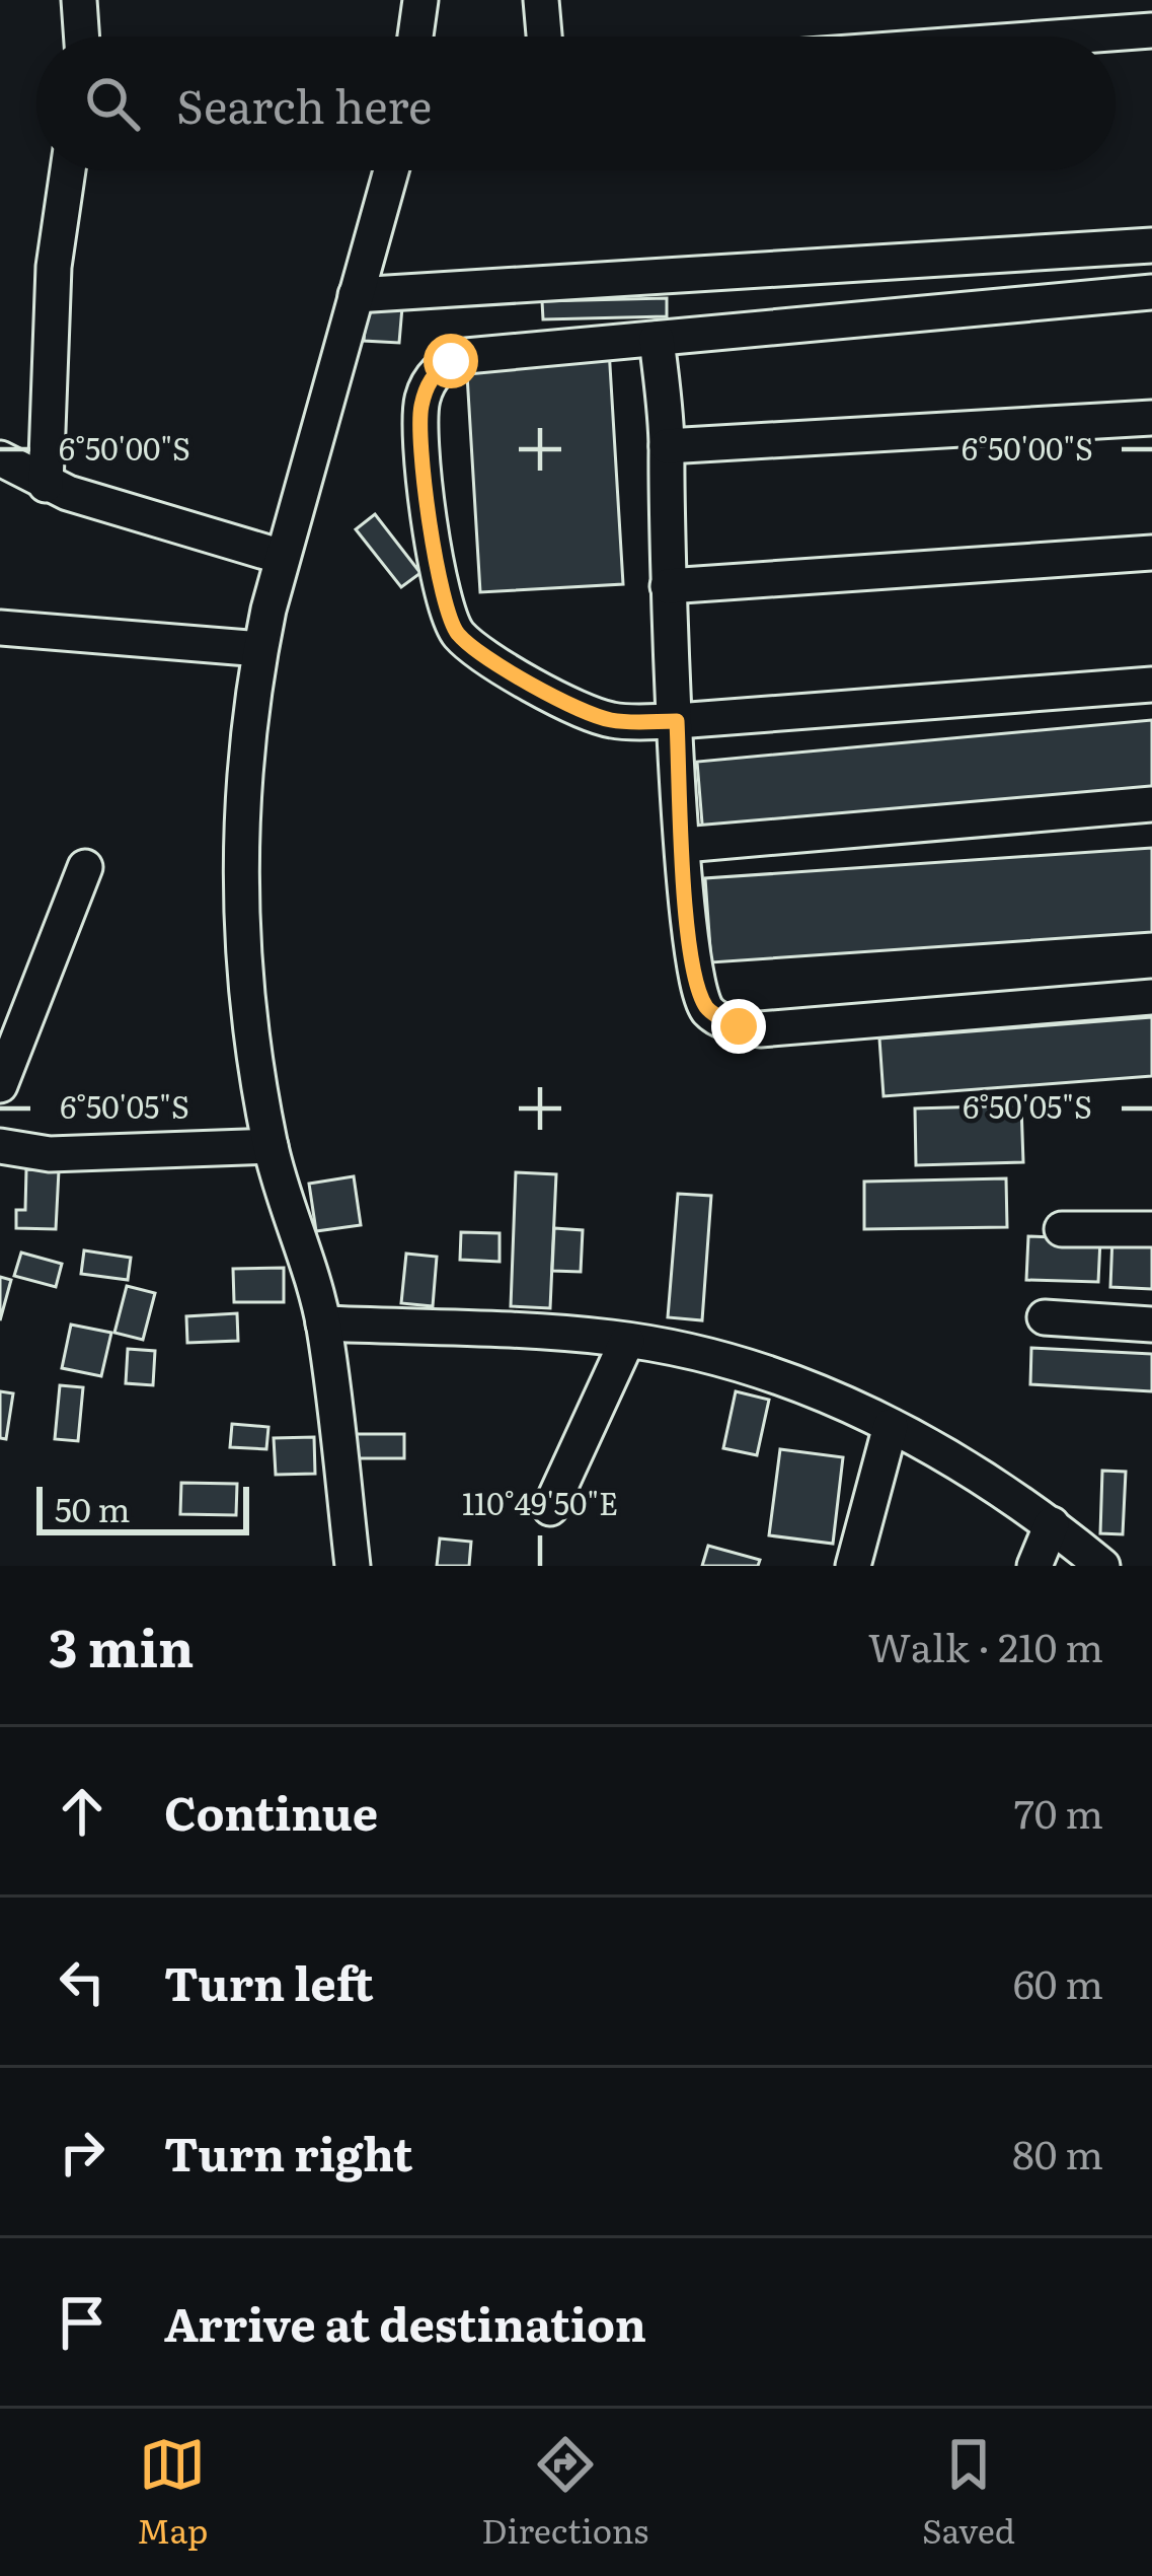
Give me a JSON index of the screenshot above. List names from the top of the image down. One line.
{"scale_bar":"50 m","page":{"search":"Search here","scale":"50 m","heading":["3 min","Walk · 210 m"],"list":[["Continue","70 m"],["Turn left","60 m"],["Turn right","80 m"],"Arrive at destination"],"nav":["Map","Directions","Saved"]},"coordinates":["6°50'00\"S","6°50'05\"S","110°49'50\"E"]}
